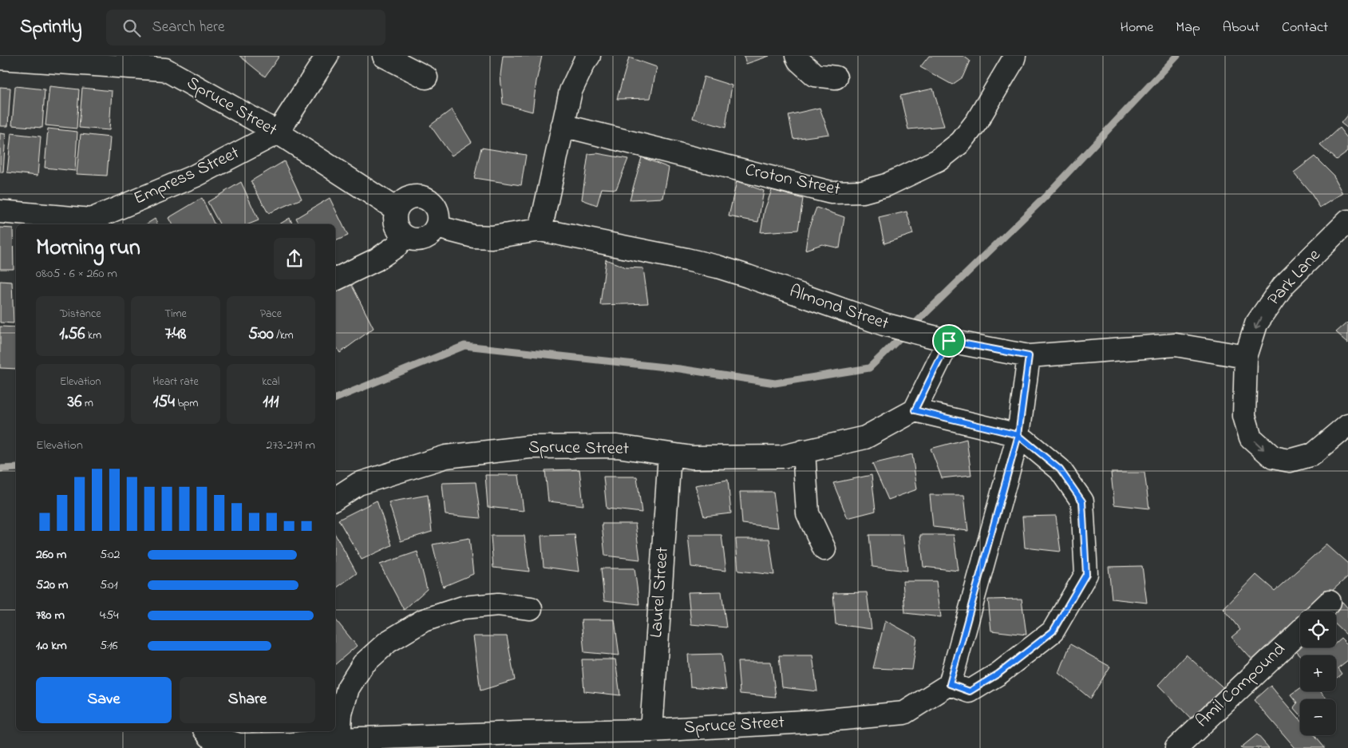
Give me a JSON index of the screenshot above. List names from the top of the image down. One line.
{"streets":{"street":["Spruce Street","Empress Street","Croton Street","Park Lane","Almond Street","Laurel Street","Amil Compound"]},"crossings":[["Spruce Street","Empress Street"],["Spruce Street","Almond Street"],["Spruce Street","Laurel Street"],["Park Lane","Almond Street"]],"page":{"header":"Sprintly","search":"Search here","nav":["Home","Map","About","Contact"],"heading":["Morning run","08:05 · 6 × 260 m"],"stats":[["Distance","1.56 km"],["Time","7:48"],["Pace","5:00 /km"],["Elevation","36 m"],["Heart rate","154 bpm"],["kcal","111"]],"chart":["Elevation","273–279 m"],"list":[{"name":"260 m","note":"5:02"},{"name":"520 m","note":"5:01"},{"name":"780 m","note":"4:54"},{"name":"1.0 km","note":"5:16"}],"map_buttons":["+","−"],"buttons":["Save","Share"]}}
